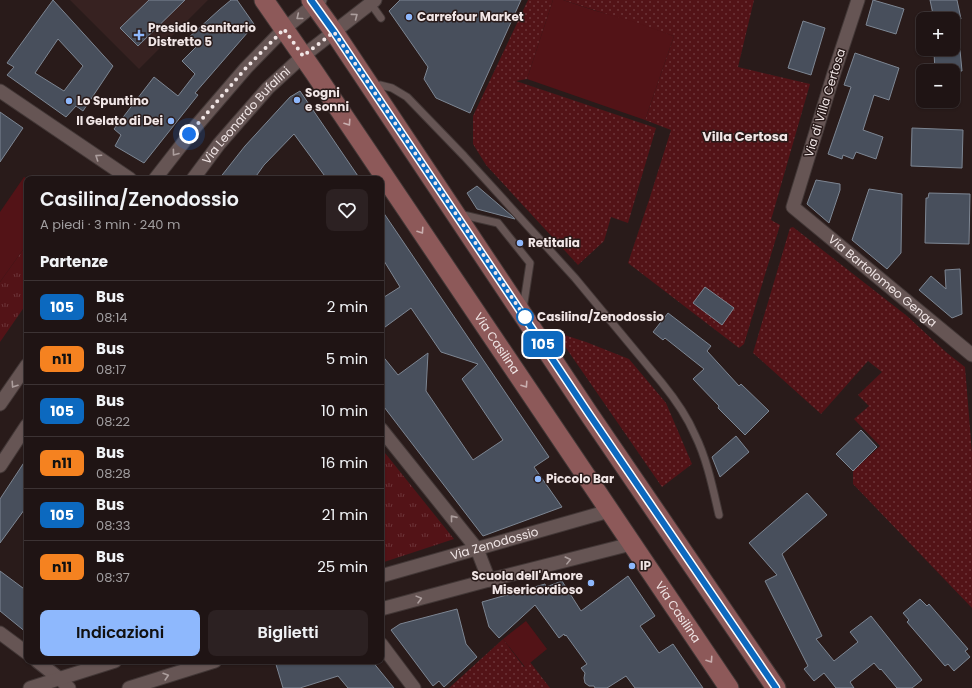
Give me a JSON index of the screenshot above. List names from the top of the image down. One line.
{"streets":{"main road":["Via Casilina"],"street":["Via di Villa Certosa","Via Leonardo Bufalini","Via Bartolomeo Genga","Via Zenodossio"]},"crossings":[["Via di Villa Certosa","Via Bartolomeo Genga"],["Via Leonardo Bufalini","Via Casilina"],["Via Casilina","Via Zenodossio"]],"districts":["Villa Certosa"],"places":{"other":["Carrefour Market","Sogni e sonni","Lo Spuntino","Il Gelato di Dei","Retitalia","Casilina/Zenodossio","Piccolo Bar","IP","Scuola dell'Amore Misericordioso"],"health":["Presidio sanitario Distretto 5"]},"lines":["bus line 105"],"page":{"on_map":"105","map_buttons":["+","−"],"heading":[["Casilina/Zenodossio","A piedi · 3 min · 240 m"],"Partenze"],"list":[{"mark":"105","name":"Bus","note":"08:14","value":"2 min"},{"mark":"n11","name":"Bus","note":"08:17","value":"5 min"},{"mark":"105","name":"Bus","note":"08:22","value":"10 min"},{"mark":"n11","name":"Bus","note":"08:28","value":"16 min"},{"mark":"105","name":"Bus","note":"08:33","value":"21 min"},{"mark":"n11","name":"Bus","note":"08:37","value":"25 min"}],"buttons":["Indicazioni","Biglietti"]}}
